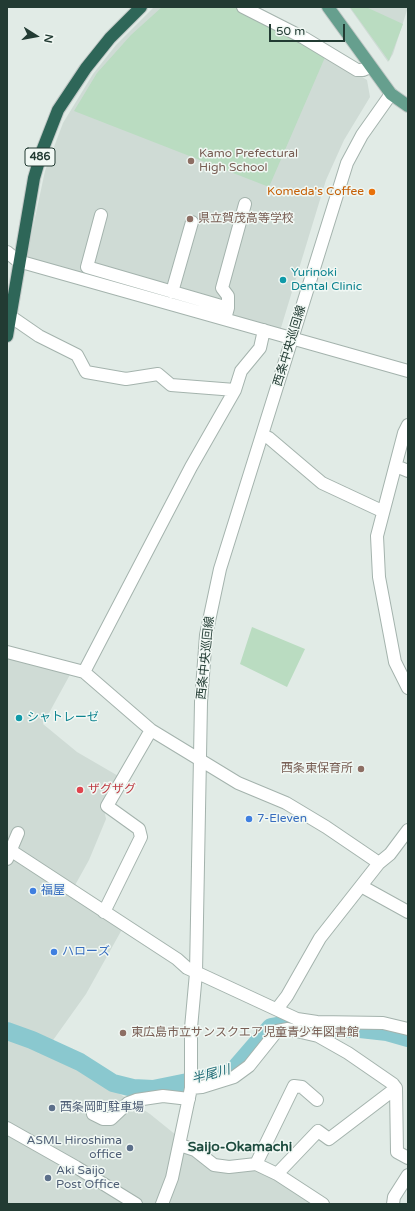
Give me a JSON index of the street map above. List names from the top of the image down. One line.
{"streets":{"highway":["486"],"street":["西条中央巡回線"]},"districts":["Saijo-Okamachi"],"water":["半尾川"],"places":["Kamo Prefectural High School","Komeda's Coffee","県立賀茂高等学校","Yurinoki Dental Clinic","シャトレーゼ","西条東保育所","ザグザグ","7-Eleven","福屋","ハローズ","東広島市立サンスクエア児童青少年図書館","西条岡町駐車場","ASML Hiroshima office","Aki Saijo Post Office"],"scale_bar":"50 m","north":"right"}
